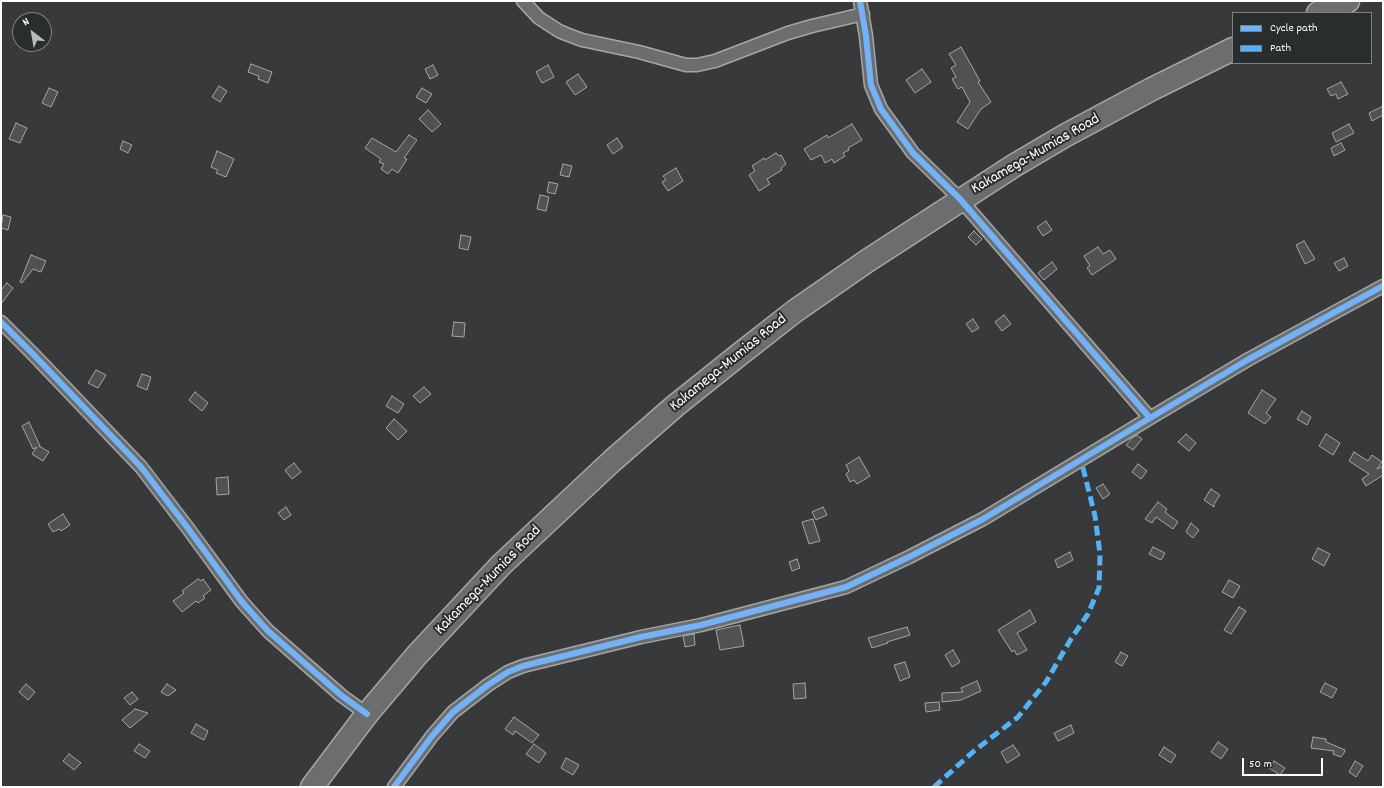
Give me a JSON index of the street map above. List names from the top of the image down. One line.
{"streets":{"highway":["Kakamega-Mumias Road"]},"legend":["Cycle path","Path"],"scale_bar":"50 m","north":"top left"}
